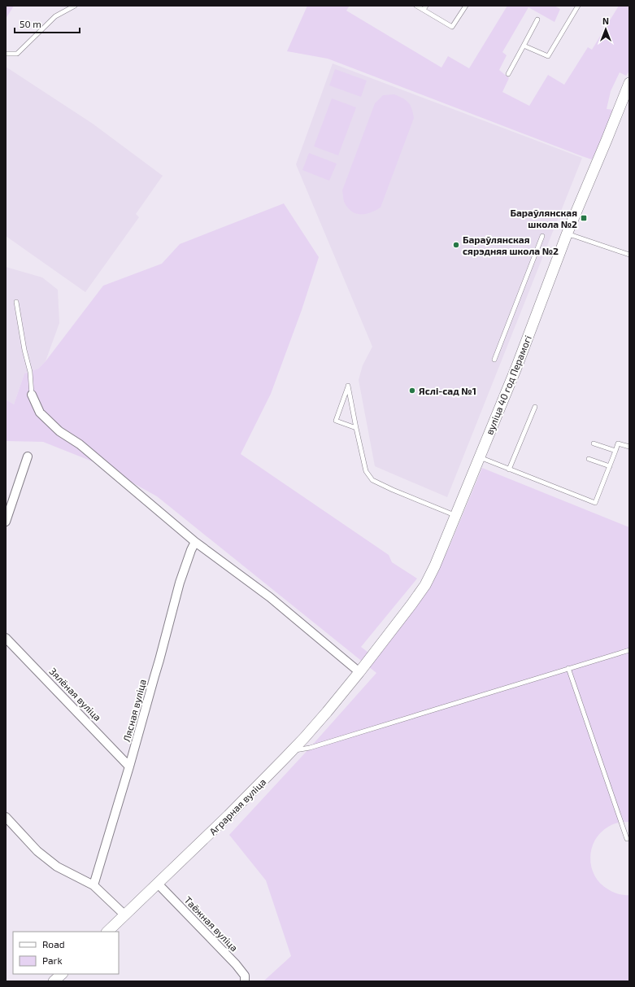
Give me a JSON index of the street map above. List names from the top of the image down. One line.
{"streets":{"street":["вуліца 40 год Перамогі","Зялёная вуліца","Лясная вуліца","Аграрная вуліца","Таёжная вуліца"]},"crossings":[["вуліца 40 год Перамогі","Аграрная вуліца"],["Зялёная вуліца","Лясная вуліца"],["Аграрная вуліца","Таёжная вуліца"]],"places":{"transit":["Бараўлянская школа №2"],"other":["Бараўлянская сярэдняя школа №2","Яслі-сад №1"]},"legend":["Road","Park"],"scale_bar":"50 m","north":"top"}
